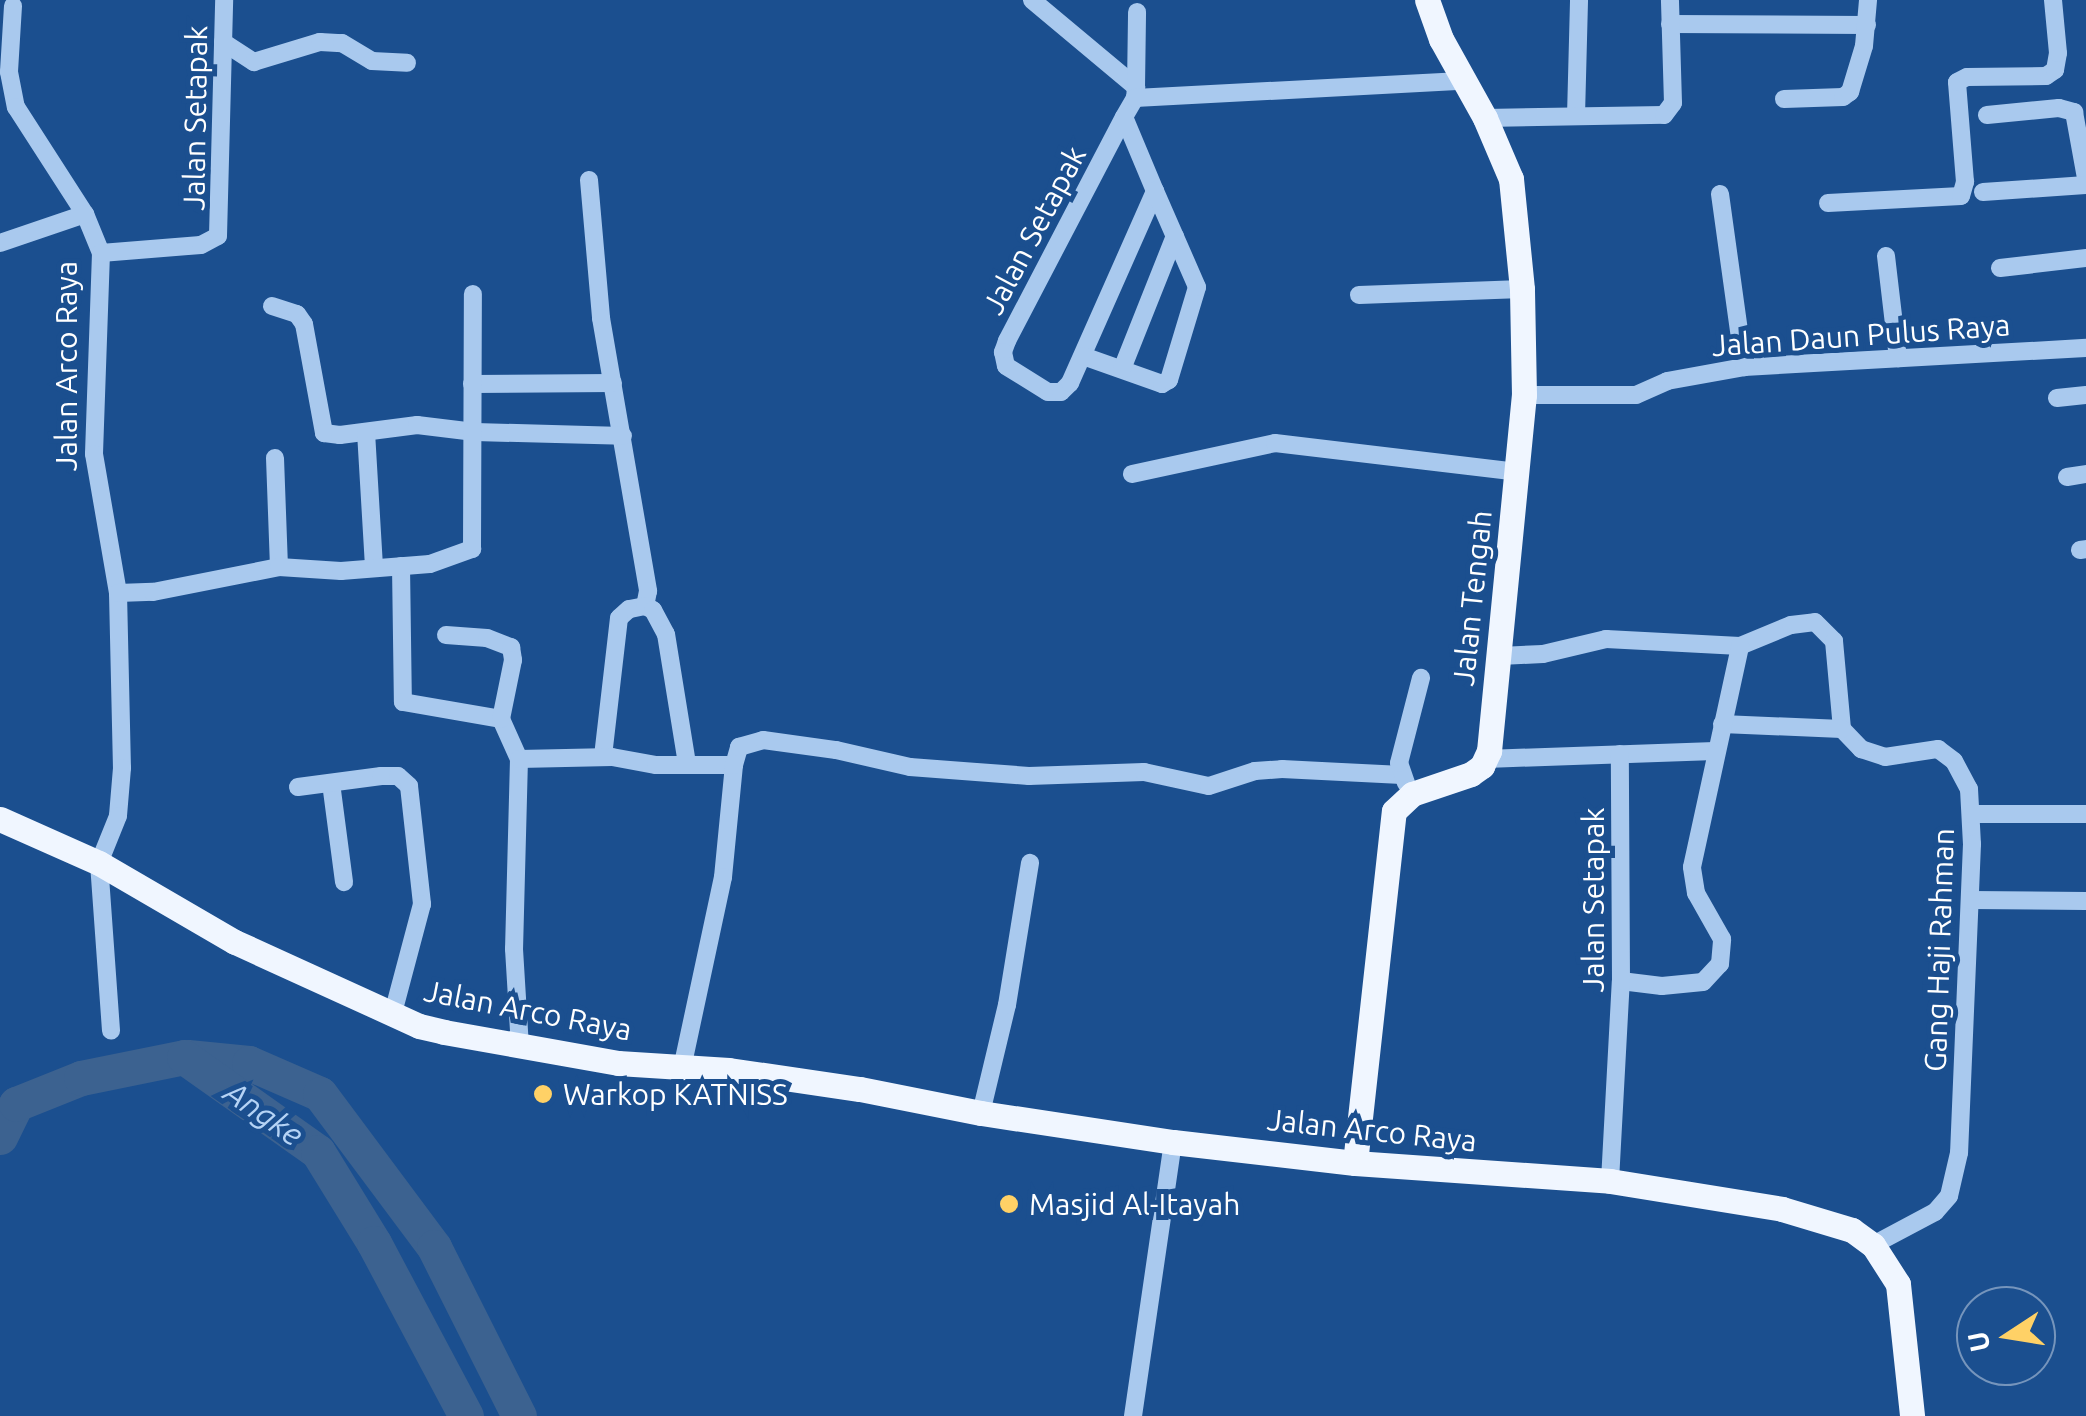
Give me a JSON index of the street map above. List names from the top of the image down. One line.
{"streets":{"main road":["Jalan Arco Raya","Jalan Tengah"],"street":["Jalan Setapak","Jalan Daun Pulus Raya","Gang Haji Rahman"]},"crossings":[["Jalan Setapak","Jalan Arco Raya"],["Jalan Daun Pulus Raya","Jalan Tengah"],["Jalan Arco Raya","Gang Haji Rahman"]],"water":["Angke"],"places":["Warkop KATNISS","Masjid Al-Itayah"],"north":"left"}
